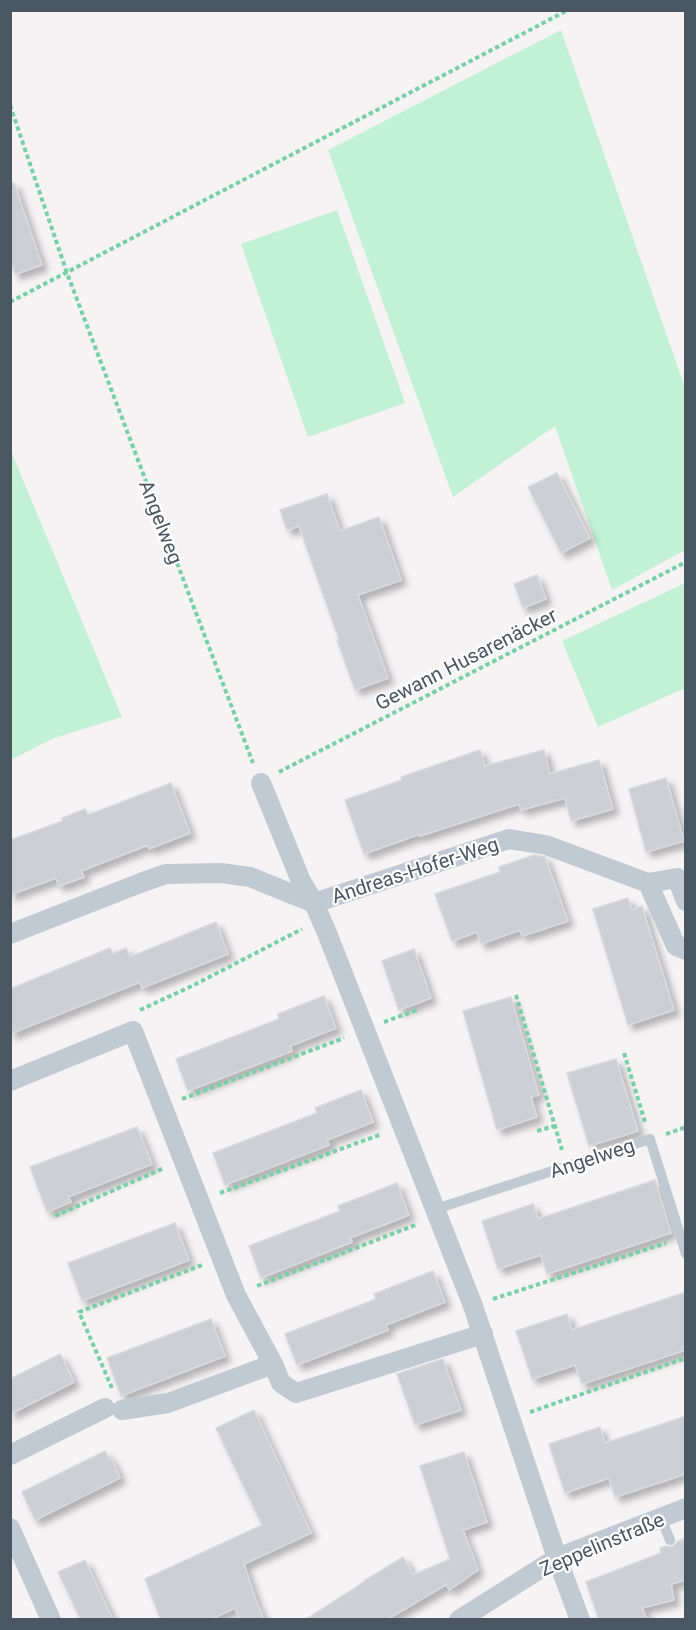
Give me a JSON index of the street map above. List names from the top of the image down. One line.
{"streets":{"street":["Andreas-Hofer-Weg","Zeppelinstraße"],"lane":["Angelweg"],"path":["Gewann Husarenäcker"]},"crossings":[["Angelweg","Gewann Husarenäcker"]]}
